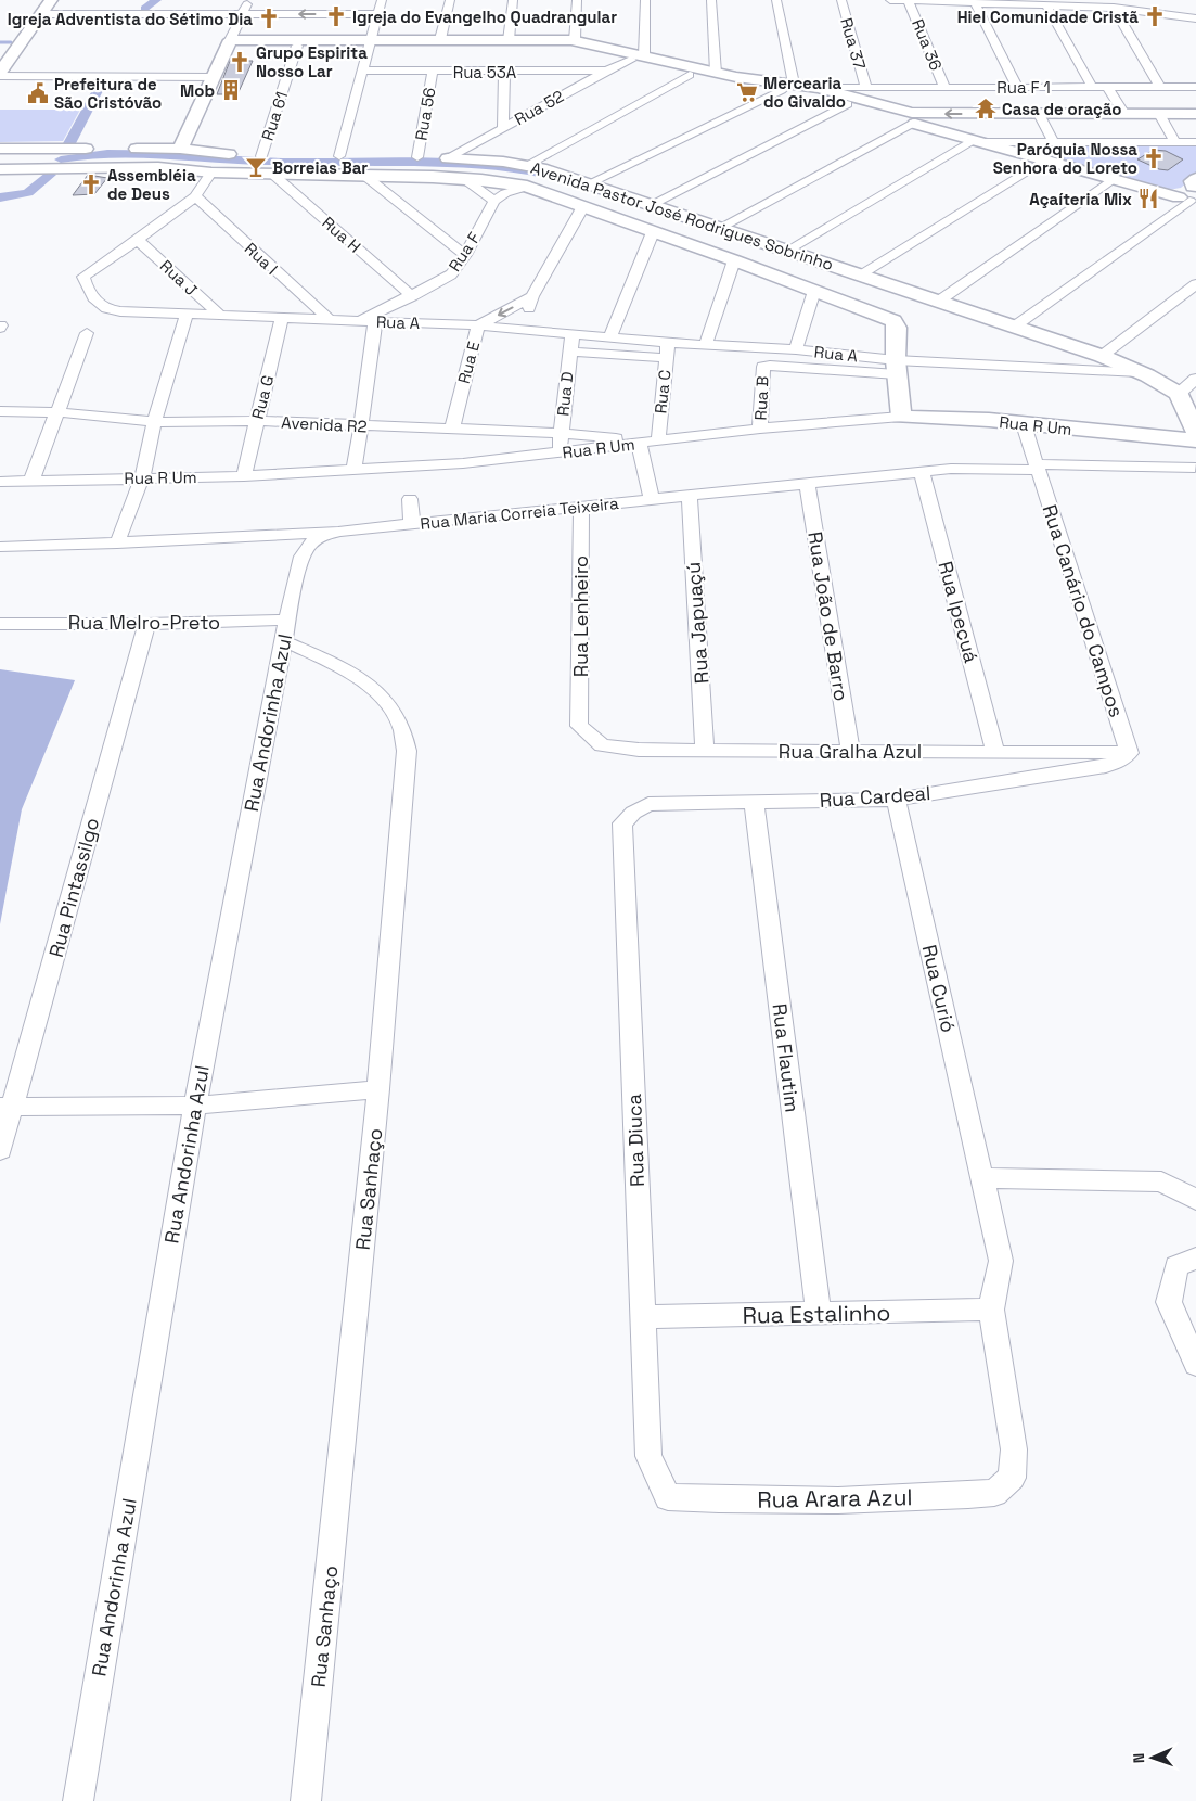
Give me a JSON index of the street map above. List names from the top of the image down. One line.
{"streets":{"street":["Rua 37","Rua 36","Rua 53A","Rua F 1","Rua 52","Rua 56","Rua 61","Avenida Pastor José Rodrigues Sobrinho","Rua H","Rua F","Rua I","Rua J","Rua A","Rua E","Rua C","Rua D","Rua G","Rua B","Avenida R2","Rua R Um","Rua Maria Correia Teixeira","Rua Canário do Campos","Rua Ipecuá","Rua Lenheiro","Rua João de Barro","Rua Melro-Preto","Rua Japuaçú","Rua Andorinha Azul","Rua Gralha Azul","Rua Cardeal","Rua Pintassilgo","Rua Curió","Rua Flautim","Rua Diuca","Rua Sanhaço","Rua Estalinho","Rua Arara Azul"]},"crossings":[["Rua 37","Rua F 1"],["Rua 36","Rua F 1"],["Rua 53A","Rua 52"],["Rua 53A","Rua 56"],["Rua 52","Avenida Pastor José Rodrigues Sobrinho"],["Rua 56","Avenida Pastor José Rodrigues Sobrinho"],["Avenida Pastor José Rodrigues Sobrinho","Rua H"],["Avenida Pastor José Rodrigues Sobrinho","Rua A"],["Rua H","Rua F"],["Rua F","Rua A"],["Rua I","Rua A"],["Rua J","Rua A"],["Rua A","Rua E"],["Rua A","Rua C"],["Rua A","Rua D"],["Rua A","Rua G"],["Rua E","Avenida R2"],["Rua C","Avenida R2"],["Rua C","Rua R Um"],["Rua C","Rua Maria Correia Teixeira"],["Rua D","Avenida R2"],["Rua D","Rua R Um"],["Rua G","Avenida R2"],["Rua G","Rua R Um"],["Rua B","Rua R Um"],["Avenida R2","Rua R Um"],["Rua R Um","Rua Canário do Campos"],["Rua Maria Correia Teixeira","Rua Canário do Campos"],["Rua Maria Correia Teixeira","Rua Ipecuá"],["Rua Maria Correia Teixeira","Rua Lenheiro"],["Rua Maria Correia Teixeira","Rua João de Barro"],["Rua Maria Correia Teixeira","Rua Japuaçú"],["Rua Canário do Campos","Rua Gralha Azul"],["Rua Canário do Campos","Rua Cardeal"],["Rua Ipecuá","Rua Gralha Azul"],["Rua Lenheiro","Rua Gralha Azul"],["Rua João de Barro","Rua Gralha Azul"],["Rua Melro-Preto","Rua Andorinha Azul"],["Rua Melro-Preto","Rua Pintassilgo"],["Rua Melro-Preto","Rua Sanhaço"],["Rua Japuaçú","Rua Gralha Azul"],["Rua Andorinha Azul","Rua Sanhaço"],["Rua Gralha Azul","Rua Cardeal"],["Rua Cardeal","Rua Curió"],["Rua Cardeal","Rua Flautim"],["Rua Cardeal","Rua Diuca"],["Rua Curió","Rua Estalinho"],["Rua Curió","Rua Arara Azul"],["Rua Flautim","Rua Estalinho"],["Rua Diuca","Rua Estalinho"],["Rua Diuca","Rua Arara Azul"]],"one_way":["Rua E"],"places":{"church":["Igreja do Evangelho Quadrangular","Hiel Comunidade Cristã","Igreja Adventista do Sétimo Dia","Grupo Espirita Nosso Lar","Paróquia Nossa Senhora do Loreto","Assembléia de Deus"],"building":["Mob"],"supermarket":["Mercearia do Givaldo"],"public building":["Prefeitura de São Cristóvão"],"temple":["Casa de oração"],"bar":["Borreias Bar"],"restaurant":["Açaíteria Mix"]},"north":"left"}
